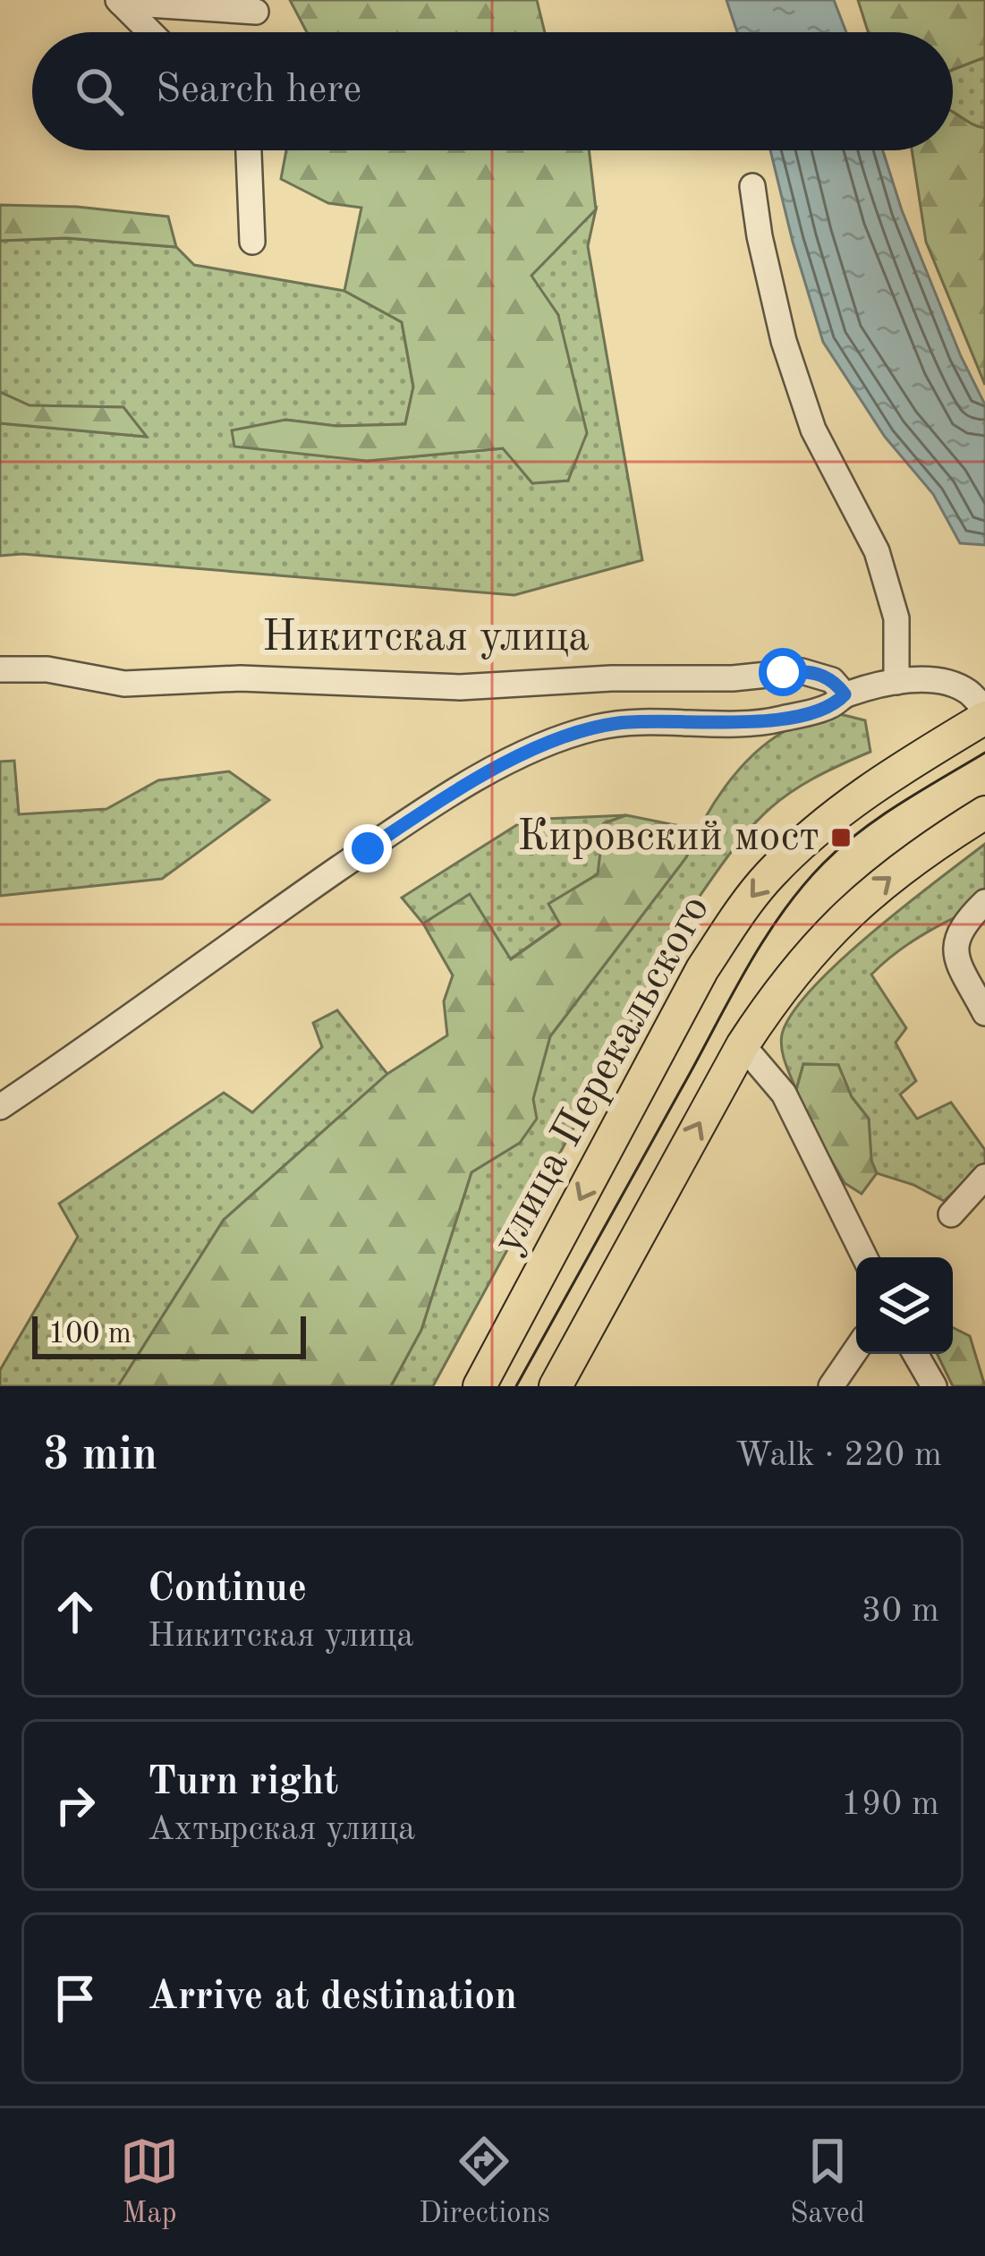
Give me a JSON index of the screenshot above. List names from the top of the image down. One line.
{"streets":{"main road":["улица Перекальского"],"street":["Никитская улица"]},"places":{"transit":["Кировский мост"]},"scale_bar":"100 m","page":{"search":"Search here","scale":"100 m","heading":["3 min","Walk · 220 m"],"list":[["Continue","Никитская улица","30 m"],["Turn right","Ахтырская улица","190 m"],"Arrive at destination"],"nav":["Map","Directions","Saved"]}}
